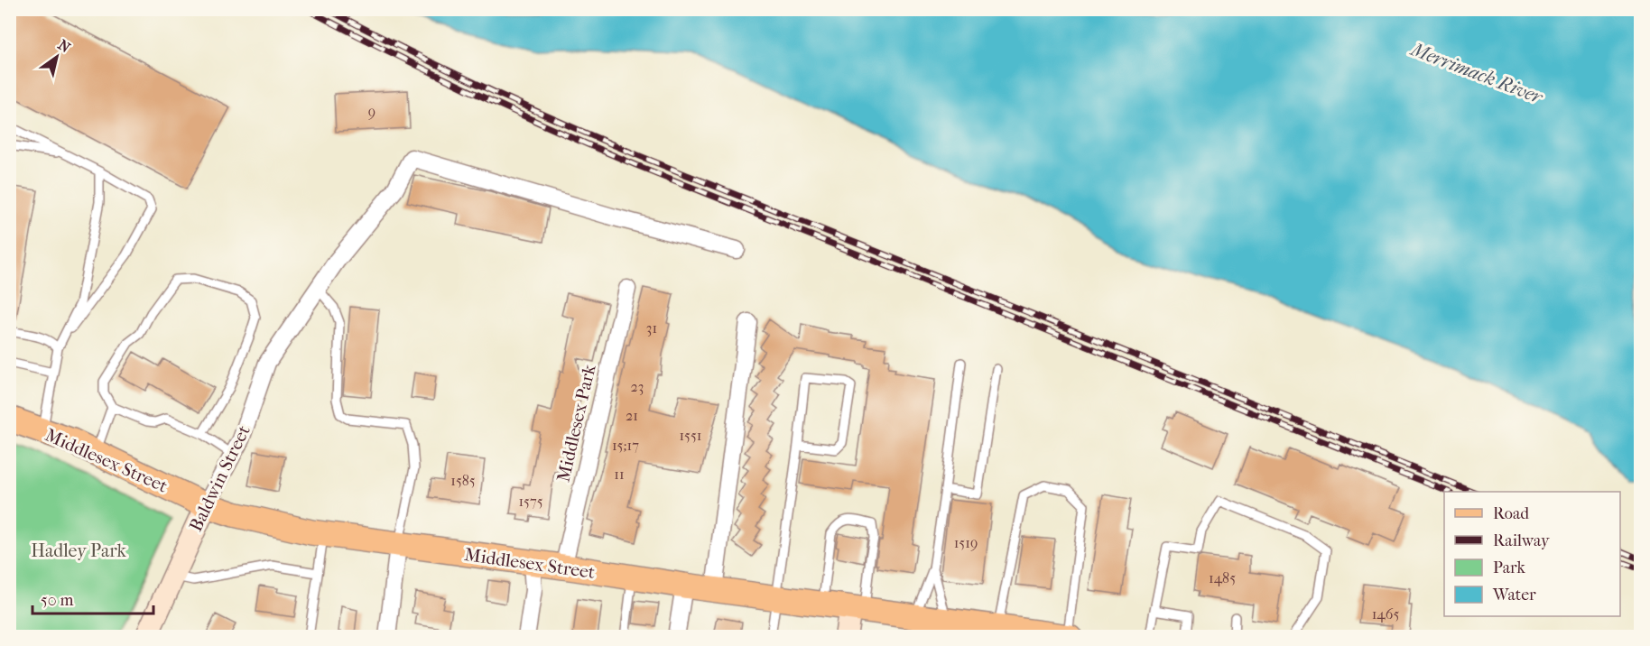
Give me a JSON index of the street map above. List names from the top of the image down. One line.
{"streets":{"main road":["Middlesex Street"],"street":["Middlesex Park","Baldwin Street"]},"crossings":[["Middlesex Park","Middlesex Street"],["Middlesex Street","Baldwin Street"]],"water":["Merrimack River"],"parks":["Hadley Park"],"house_numbers":["9","31","23","21","1551","15;17","11","1585","1575","1519","1485","1465"],"legend":["Road","Railway","Park","Water"],"scale_bar":"50 m","north":"top right"}
